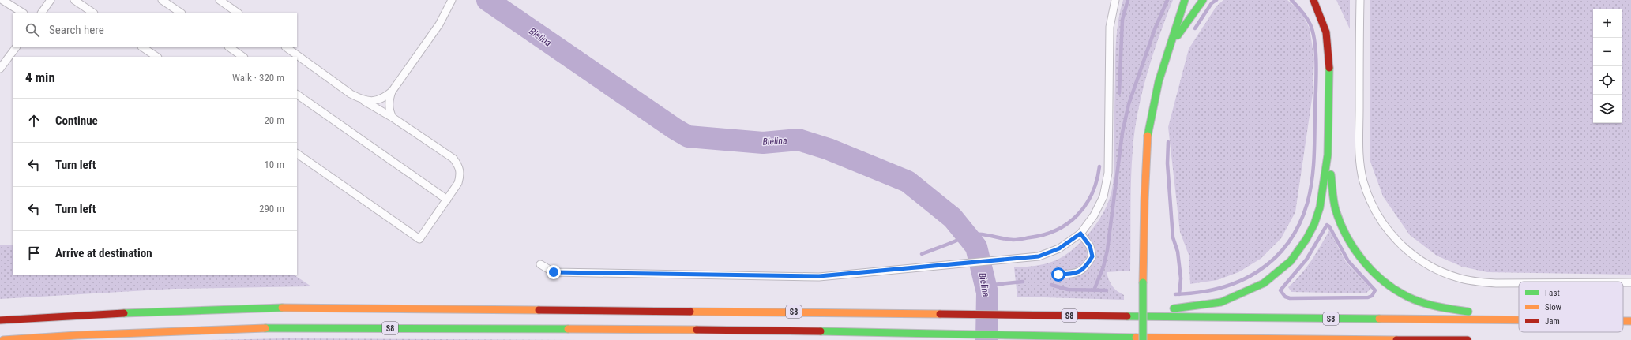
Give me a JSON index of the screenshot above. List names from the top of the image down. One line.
{"streets":{"main road":["S8"]},"water":["Bielina"],"legend":["Fast","Slow","Jam"],"page":{"map_buttons":["+","−"],"search":"Search here","heading":["4 min","Walk · 320 m"],"list":[["Continue","20 m"],["Turn left","10 m"],["Turn left","290 m"],"Arrive at destination"]}}
